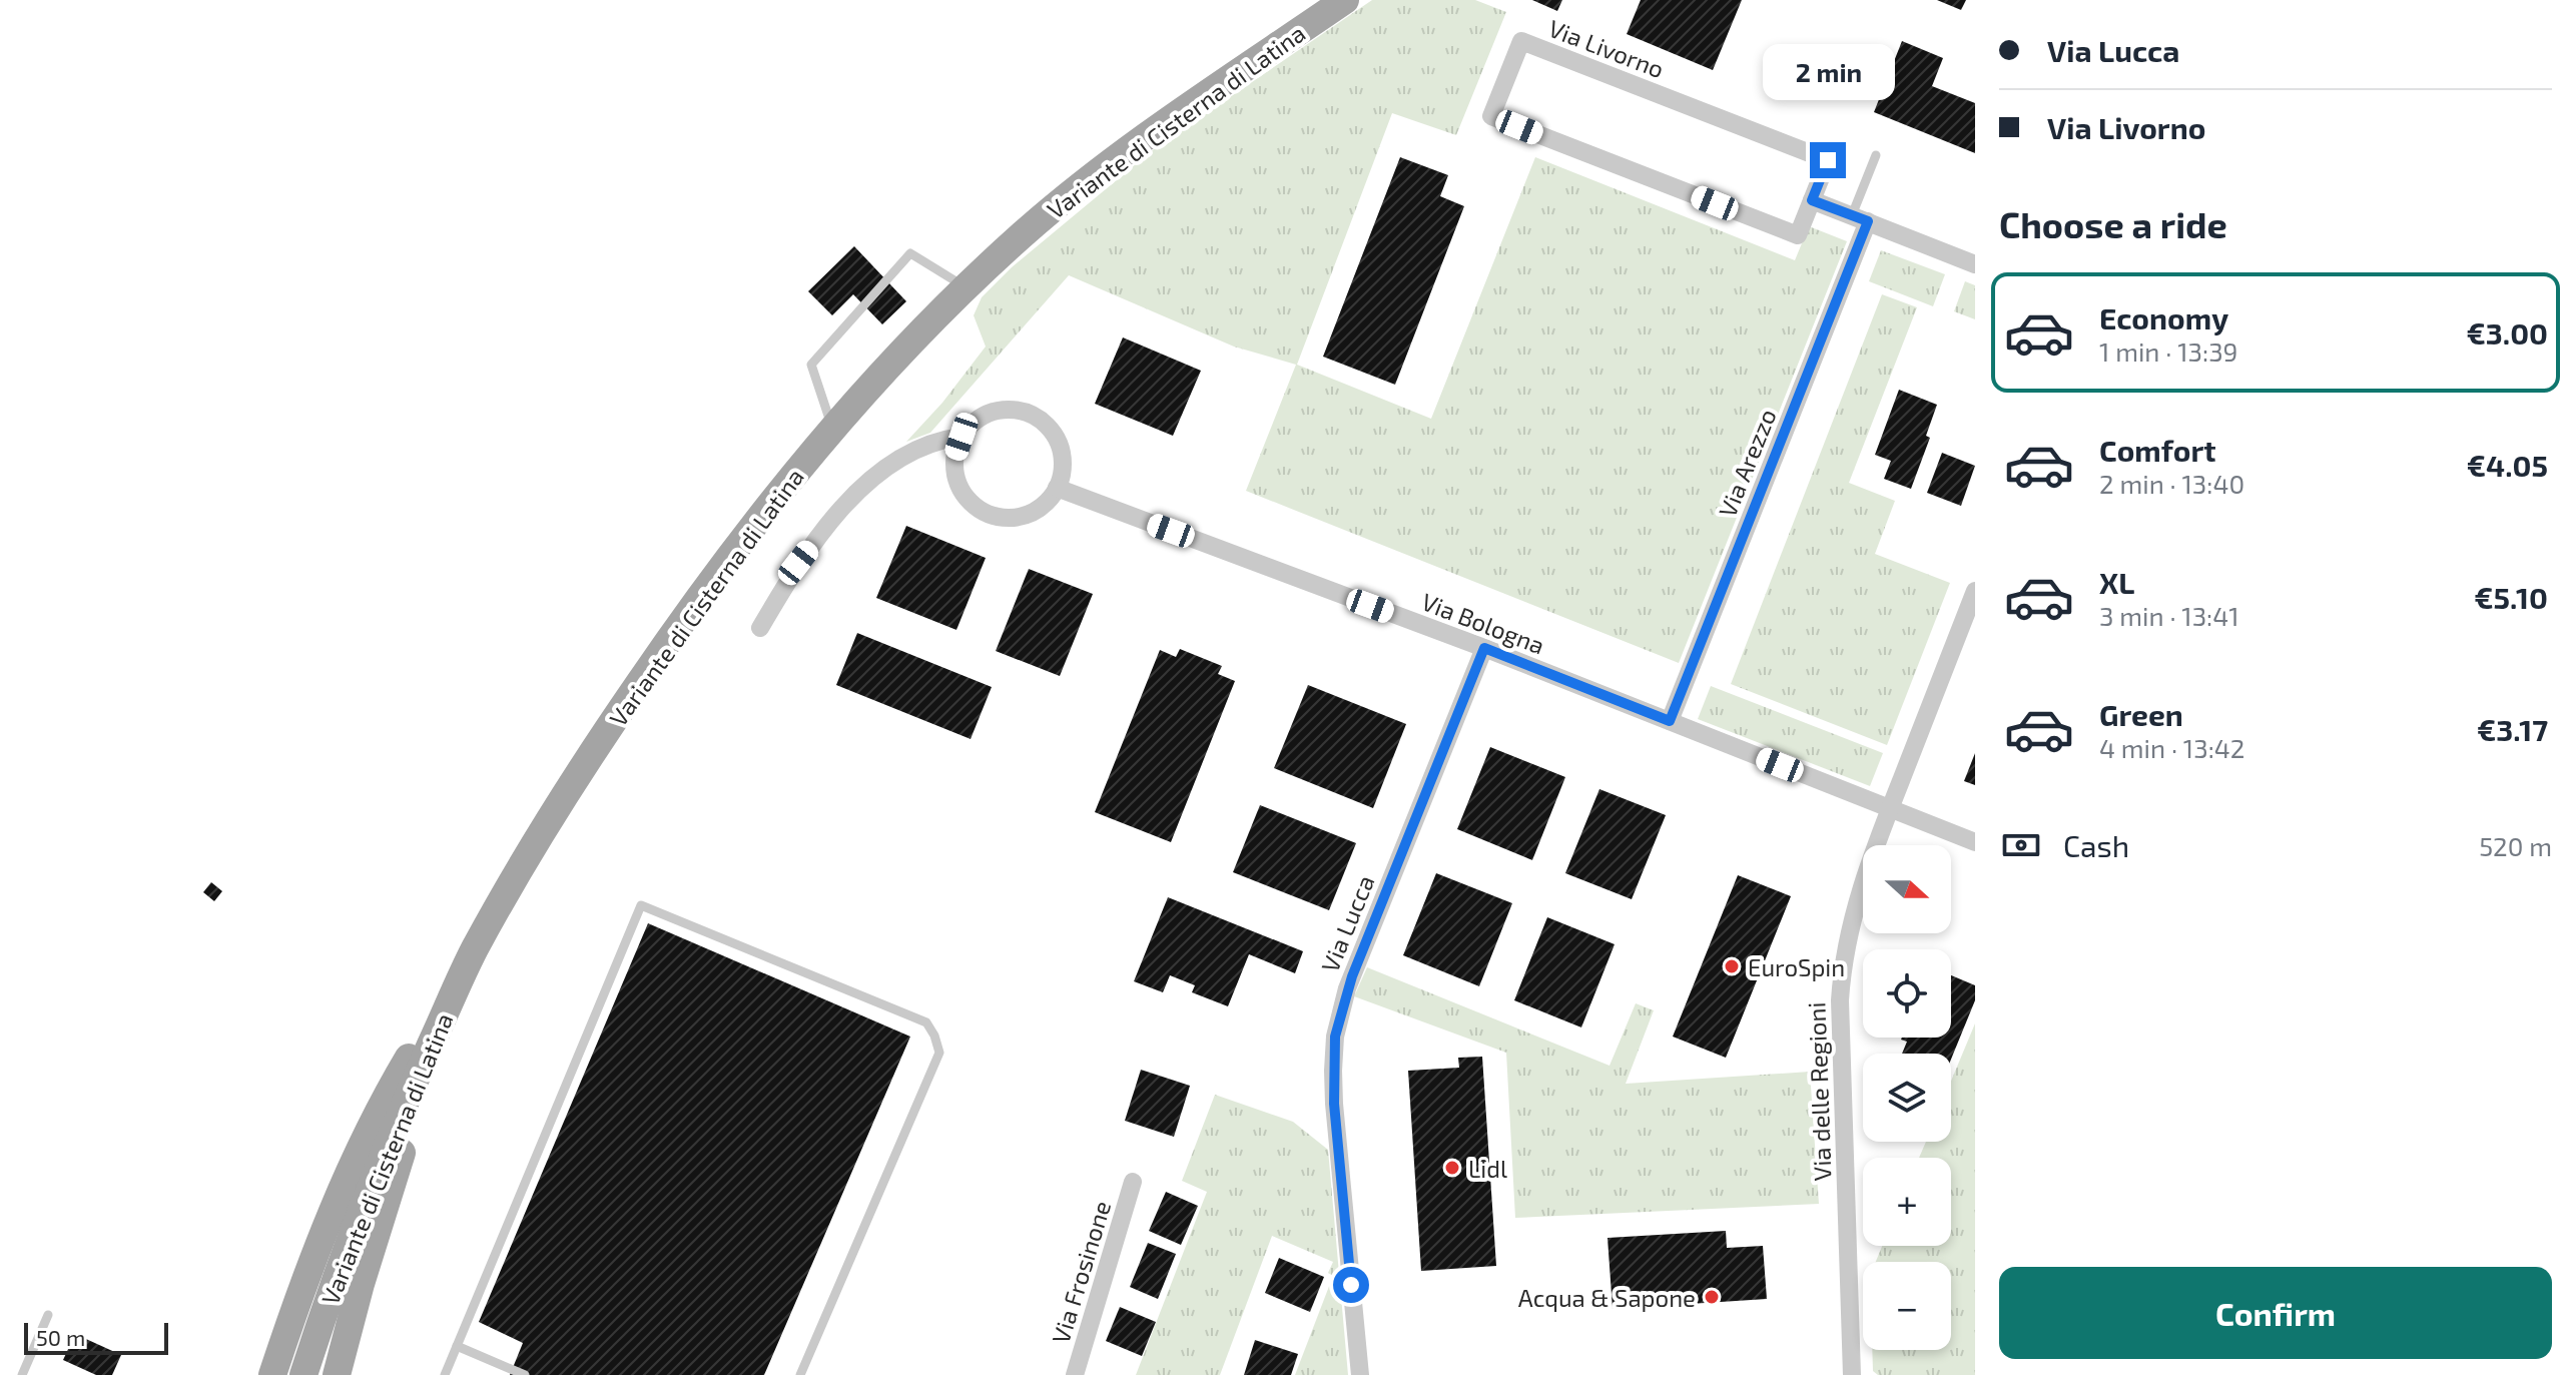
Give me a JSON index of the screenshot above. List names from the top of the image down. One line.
{"streets":{"main road":["Variante di Cisterna di Latina"],"street":["Via Livorno","Via Arezzo","Via Bologna","Via Lucca","Via delle Regioni","Via Frosinone"]},"crossings":[["Via Arezzo","Via Bologna"],["Via Bologna","Via Lucca"],["Via Bologna","Via delle Regioni"]],"places":["EuroSpin","Lidl","Acqua & Sapone"],"scale_bar":"50 m","north":"right","page":{"banner":["Via Lucca","Via Livorno"],"bubble":"2 min","heading":"Choose a ride","list":[{"name":"Economy","note":"1 min · 13:39","value":"€3.00"},{"name":"Comfort","note":"2 min · 13:40","value":"€4.05"},{"name":"XL","note":"3 min · 13:41","value":"€5.10"},{"name":"Green","note":"4 min · 13:42","value":"€3.17"}],"pay":["Cash","520 m"],"map_buttons":["+","−"],"buttons":"Confirm","scale":"50 m"}}
